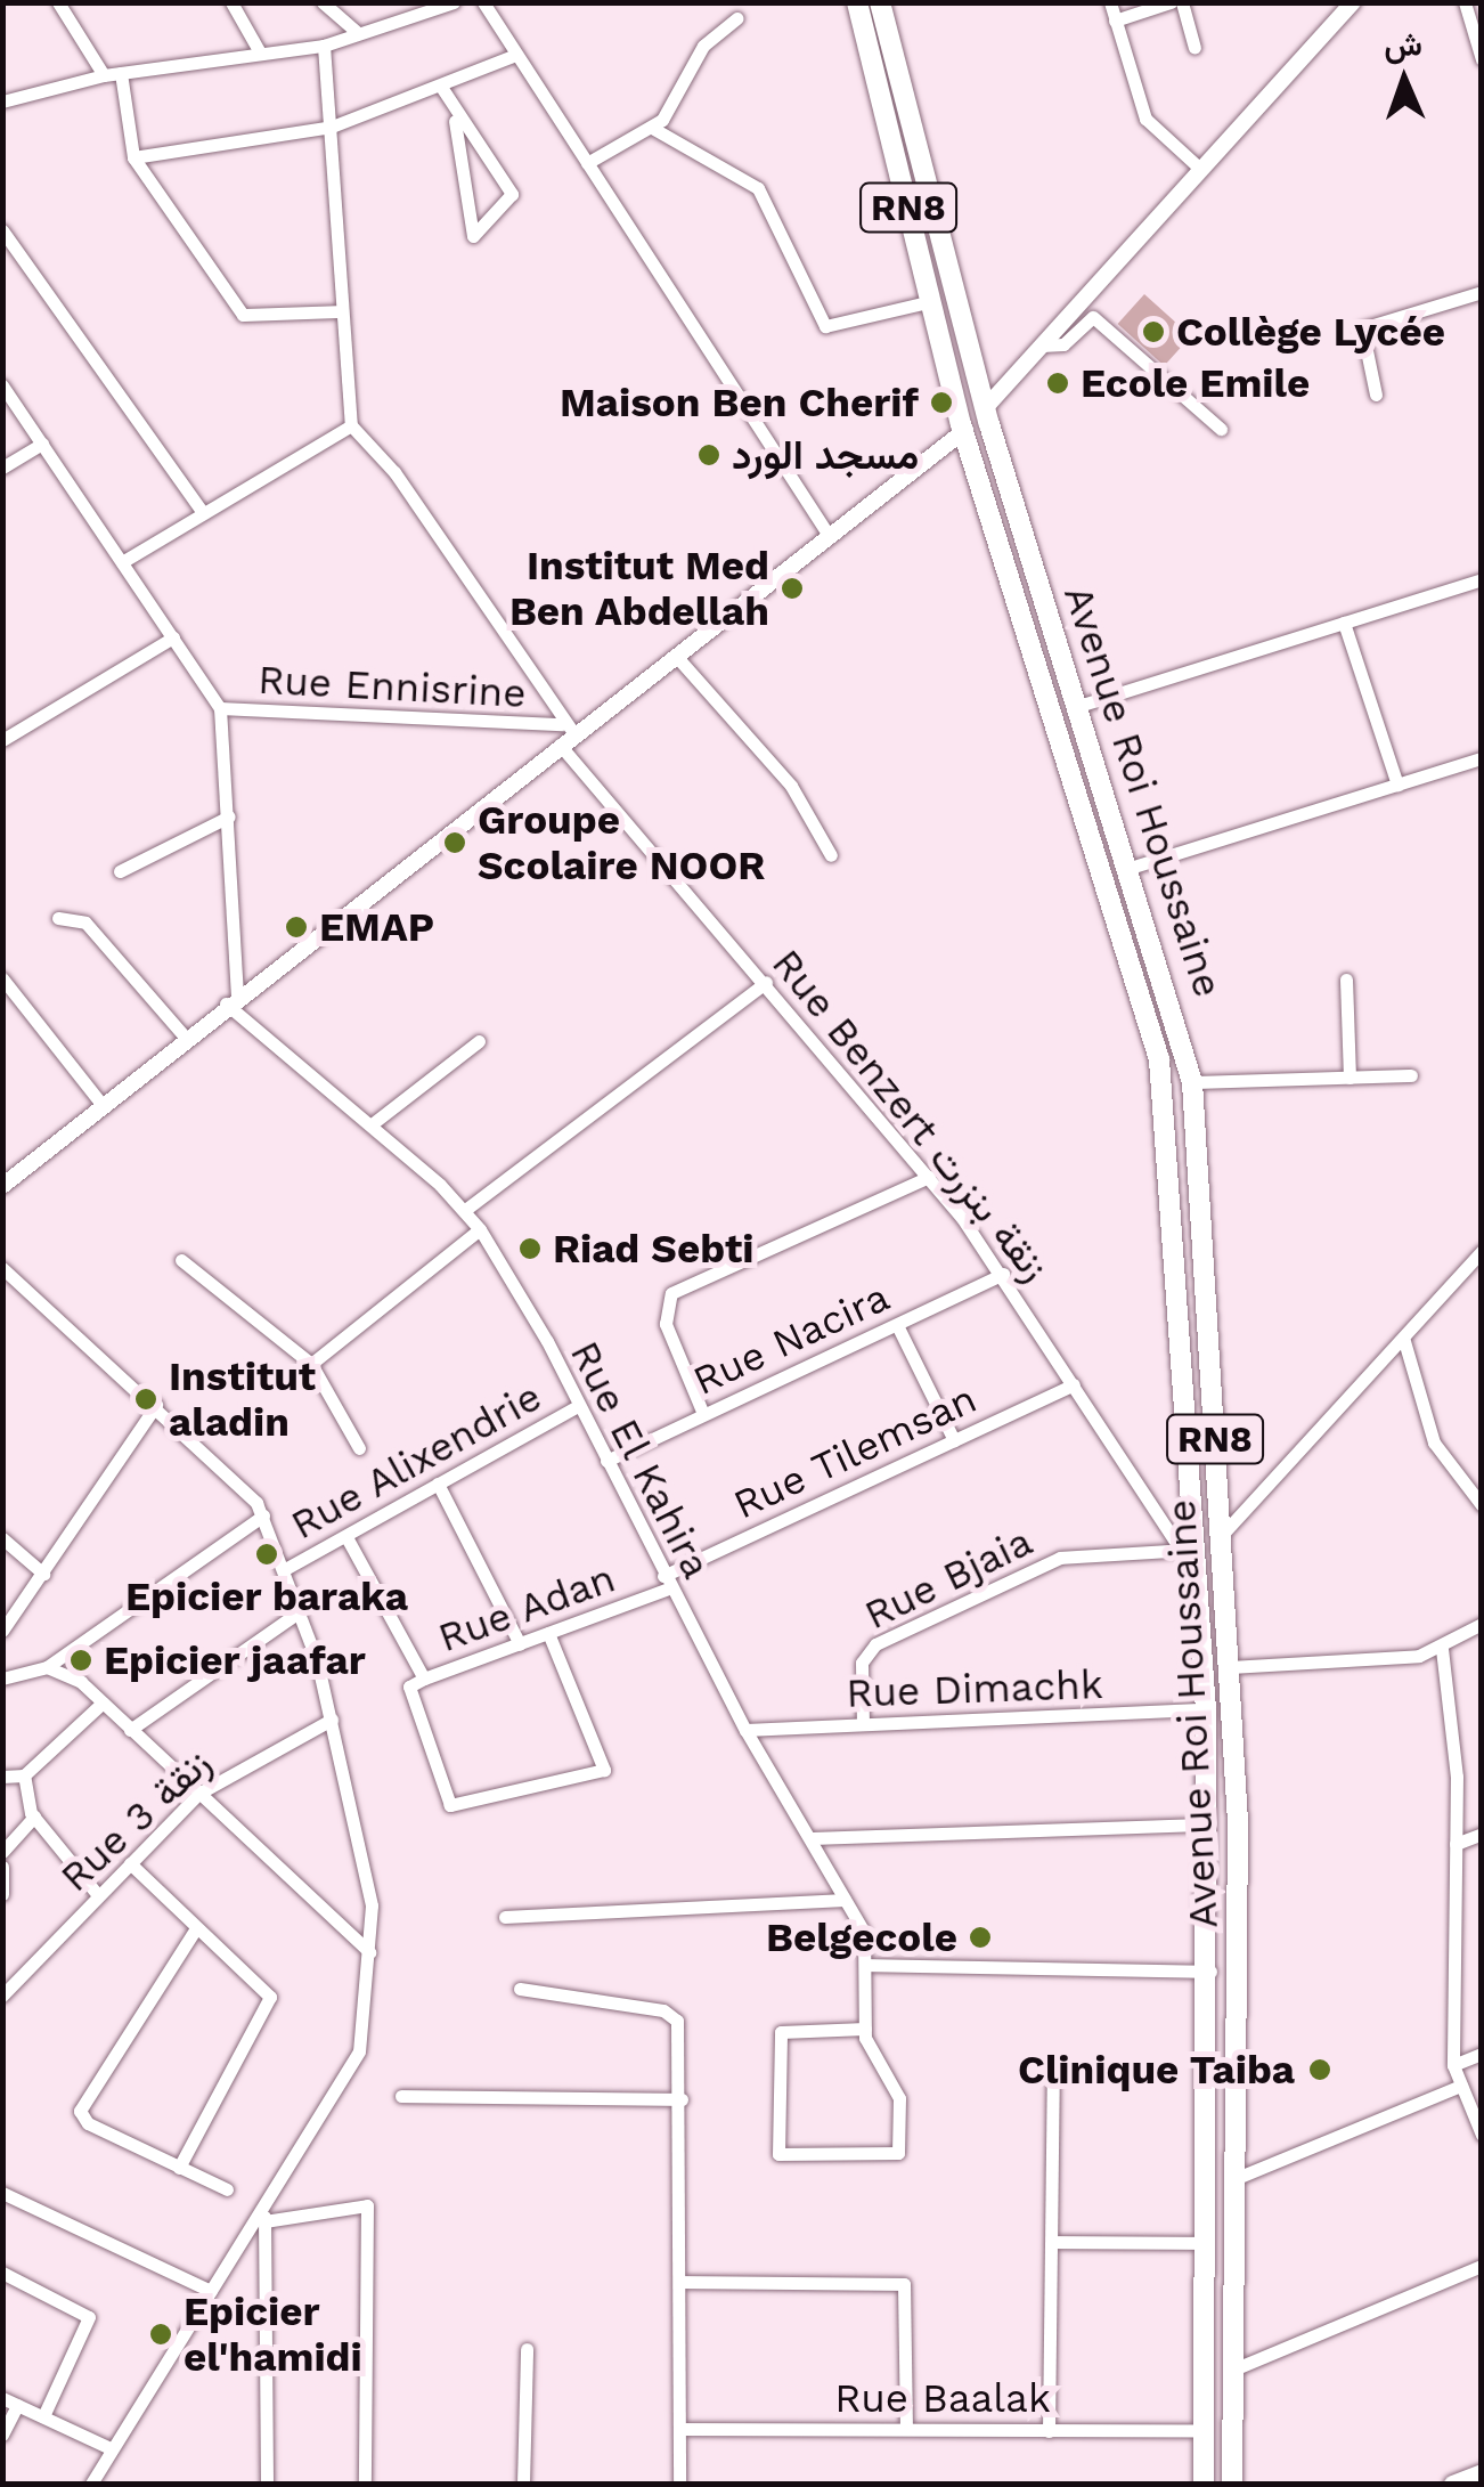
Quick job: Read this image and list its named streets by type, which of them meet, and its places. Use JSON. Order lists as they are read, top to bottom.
{
  "streets": {
    "main road": ["RN8", "Avenue Roi Houssaine"],
    "street": [
      "Rue Ennisrine",
      "Rue Benzert زنقة بنزرت",
      "Rue Nacira",
      "Rue Tilemsan",
      "Rue El Kahira",
      "Rue Alixendrie",
      "Rue Bjaia",
      "Rue Adan",
      "Rue Dimachk",
      "Rue 3 زنقة",
      "Rue Baalak"
    ]
  },
  "crossings": [
    ["Rue Ennisrine", "Rue Benzert زنقة بنزرت"],
    ["Avenue Roi Houssaine", "Rue Benzert زنقة بنزرت"],
    ["Avenue Roi Houssaine", "Rue Bjaia"],
    ["Avenue Roi Houssaine", "Rue Dimachk"],
    ["Avenue Roi Houssaine", "Rue Baalak"],
    ["Rue Benzert زنقة بنزرت", "Rue Nacira"],
    ["Rue Benzert زنقة بنزرت", "Rue Tilemsan"],
    ["Rue Benzert زنقة بنزرت", "Rue Bjaia"],
    ["Rue Nacira", "Rue El Kahira"],
    ["Rue Tilemsan", "Rue El Kahira"],
    ["Rue Tilemsan", "Rue Adan"],
    ["Rue El Kahira", "Rue Alixendrie"],
    ["Rue El Kahira", "Rue Adan"],
    ["Rue El Kahira", "Rue Dimachk"],
    ["Rue Bjaia", "Rue Dimachk"]
  ],
  "places": [
    "Collège Lycée",
    "Ecole Emile",
    "Maison Ben Cherif",
    "مسجد الورد",
    "Institut Med Ben Abdellah",
    "Groupe Scolaire NOOR",
    "EMAP",
    "Riad Sebti",
    "Institut aladin",
    "Epicier baraka",
    "Epicier jaafar",
    "Belgecole",
    "Clinique Taiba",
    "Epicier el'hamidi"
  ],
  "north": "top"
}
